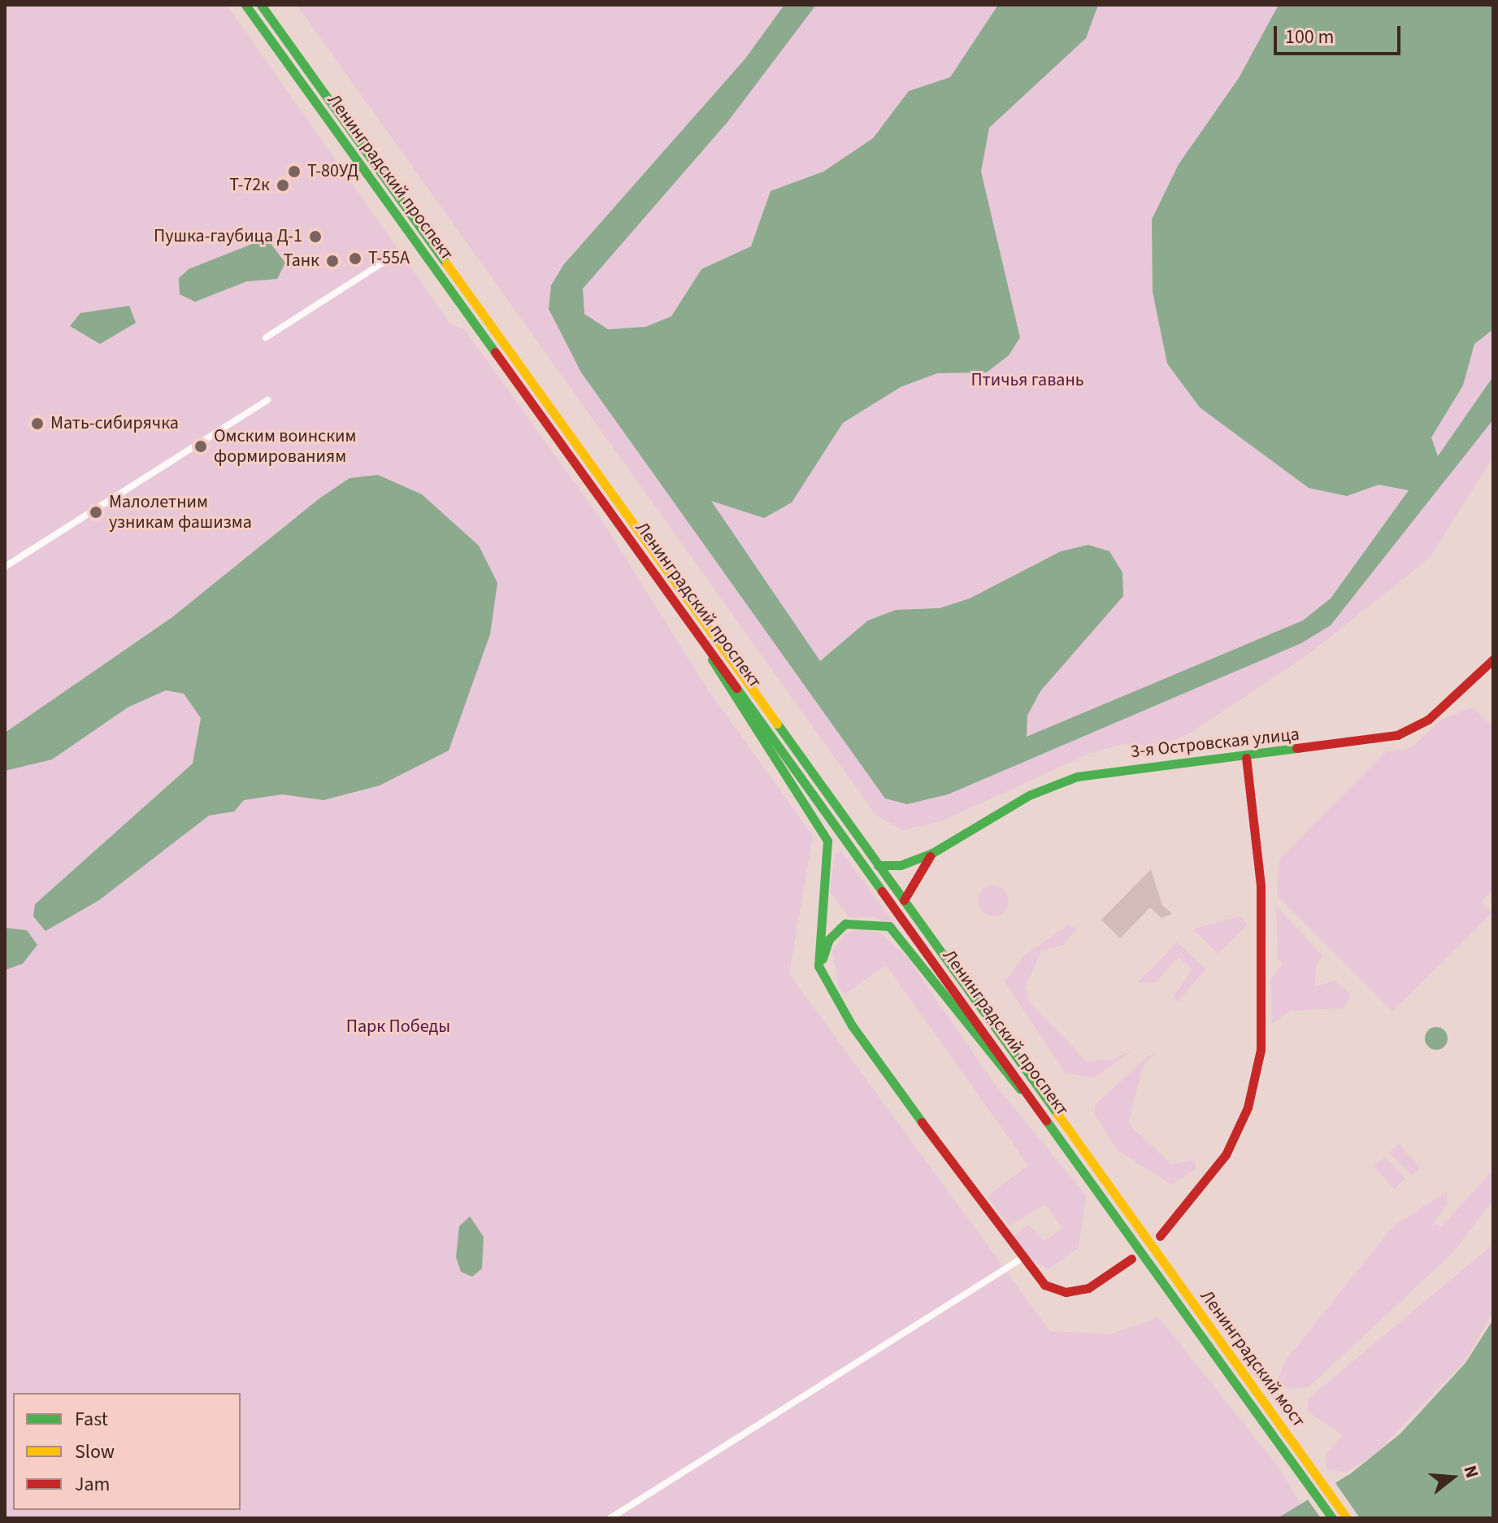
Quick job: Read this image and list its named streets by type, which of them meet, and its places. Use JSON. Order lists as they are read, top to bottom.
{
  "streets": {
    "main road": ["Ленинградский проспект", "3-я Островская улица", "Ленинградский мост"]
  },
  "crossings": [
    ["Ленинградский проспект", "3-я Островская улица"],
    ["Ленинградский проспект", "Ленинградский мост"]
  ],
  "parks": ["Птичья гавань", "Парк Победы"],
  "places": [
    "Т-80УД",
    "Т-72к",
    "Пушка-гаубица Д-1",
    "Т-55А",
    "Танк",
    "Мать-сибирячка",
    "Омским воинским формированиям",
    "Малолетним узникам фашизма"
  ],
  "legend": ["Fast", "Slow", "Jam"],
  "scale_bar": "100 m",
  "north": "right"
}
